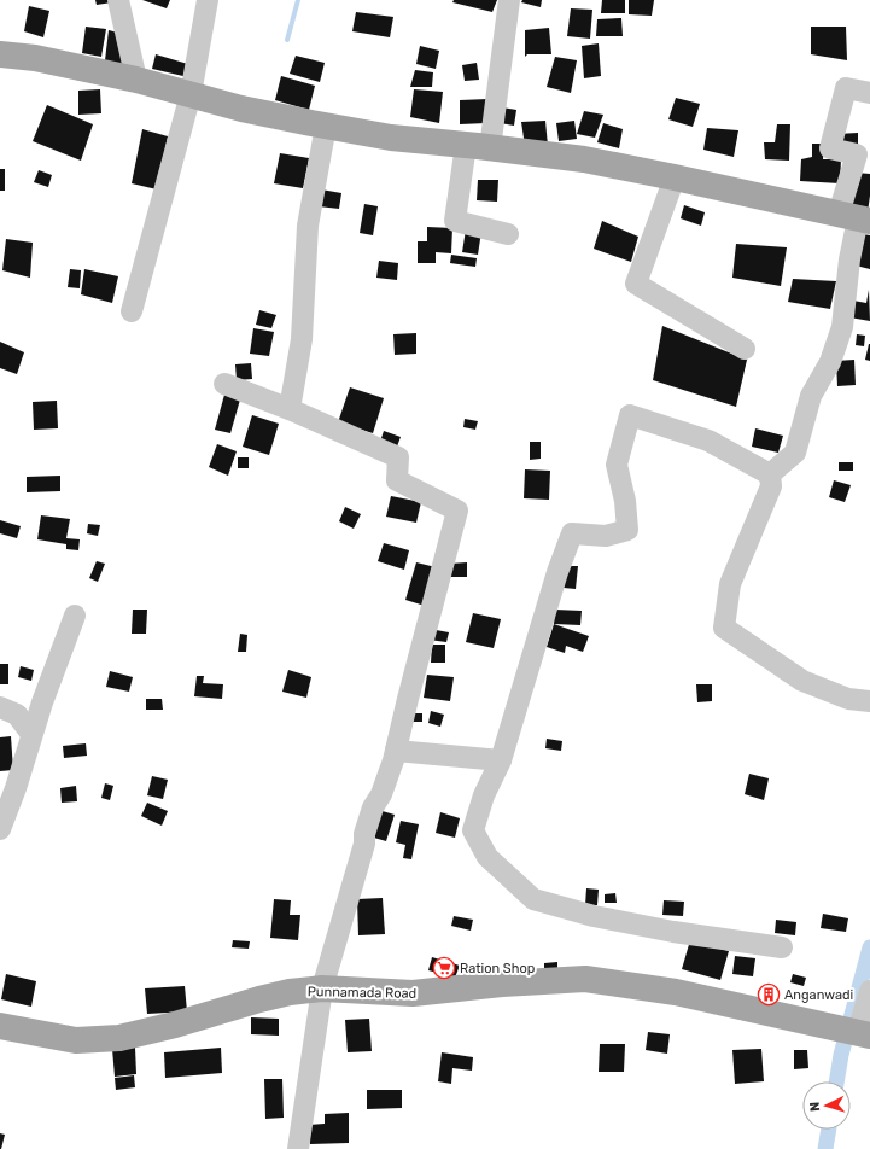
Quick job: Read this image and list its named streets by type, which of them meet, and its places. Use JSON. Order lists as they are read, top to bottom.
{
  "streets": {
    "main road": ["Punnamada Road"]
  },
  "places": {
    "supermarket": ["Ration Shop"],
    "building": ["Anganwadi"]
  },
  "north": "left"
}
